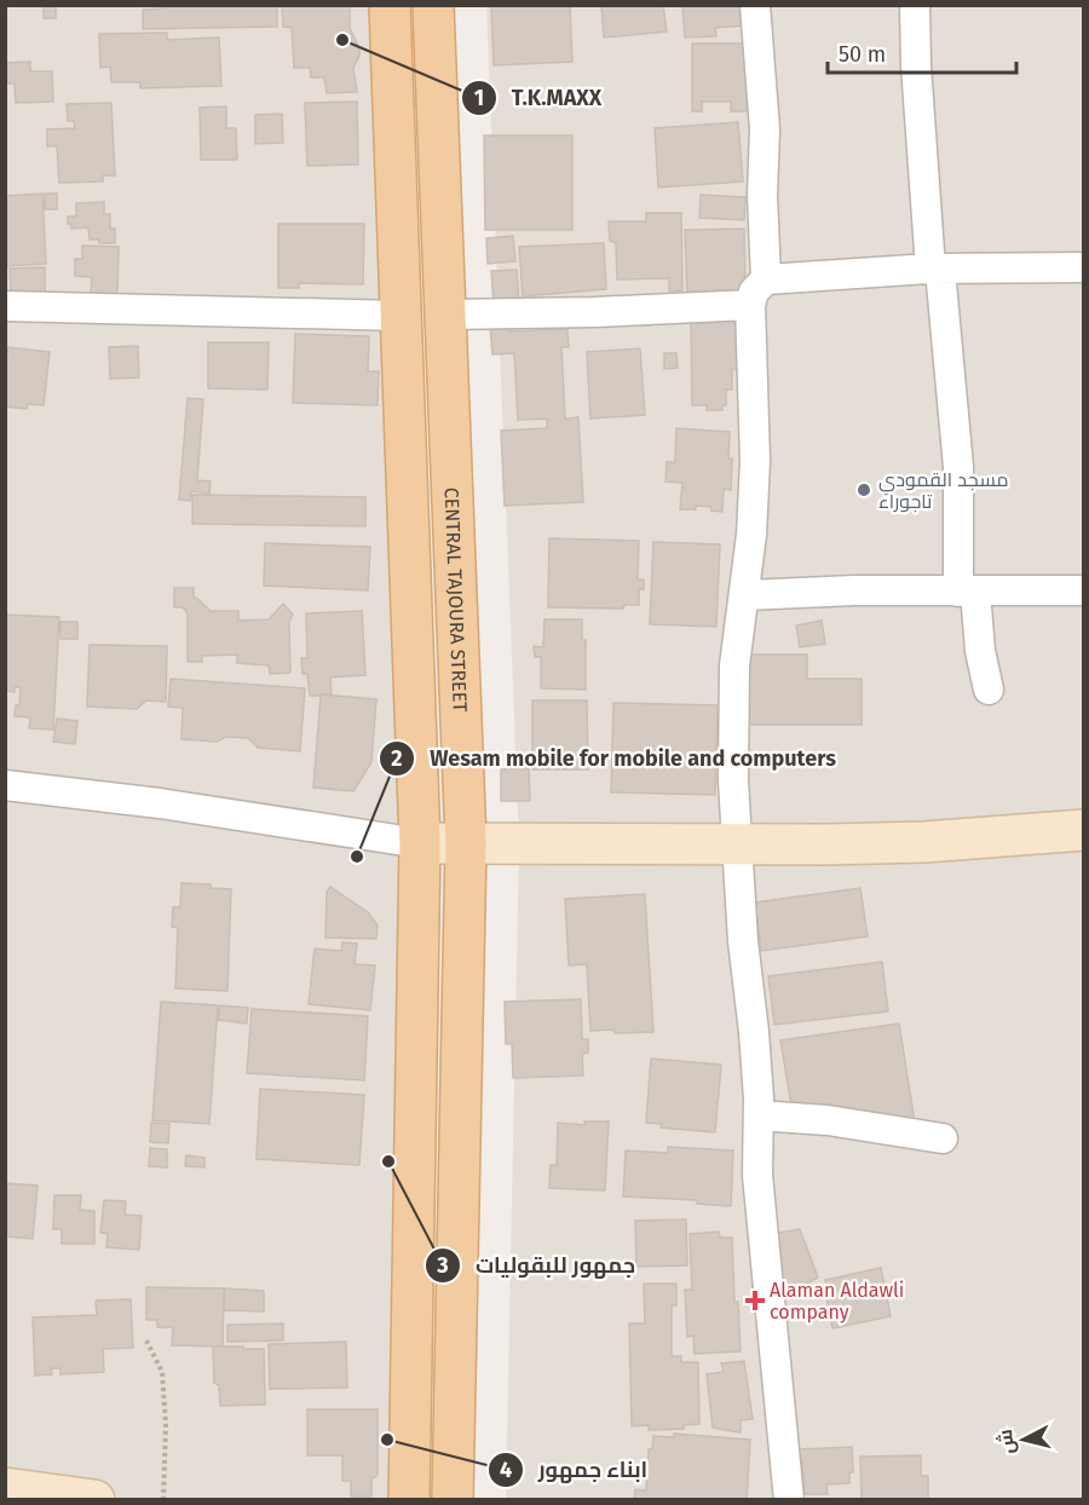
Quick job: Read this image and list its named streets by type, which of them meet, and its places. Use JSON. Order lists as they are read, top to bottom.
{
  "streets": {
    "main road": ["CENTRAL TAJOURA STREET"]
  },
  "places": {
    "other": [
      "T.K.MAXX",
      "مسجد القمودي تاجوراء",
      "Wesam mobile for mobile and computers",
      "جمهور للبقوليات",
      "ابناء جمهور"
    ],
    "health": ["Alaman Aldawli company"]
  },
  "scale_bar": "50 m",
  "north": "left"
}
